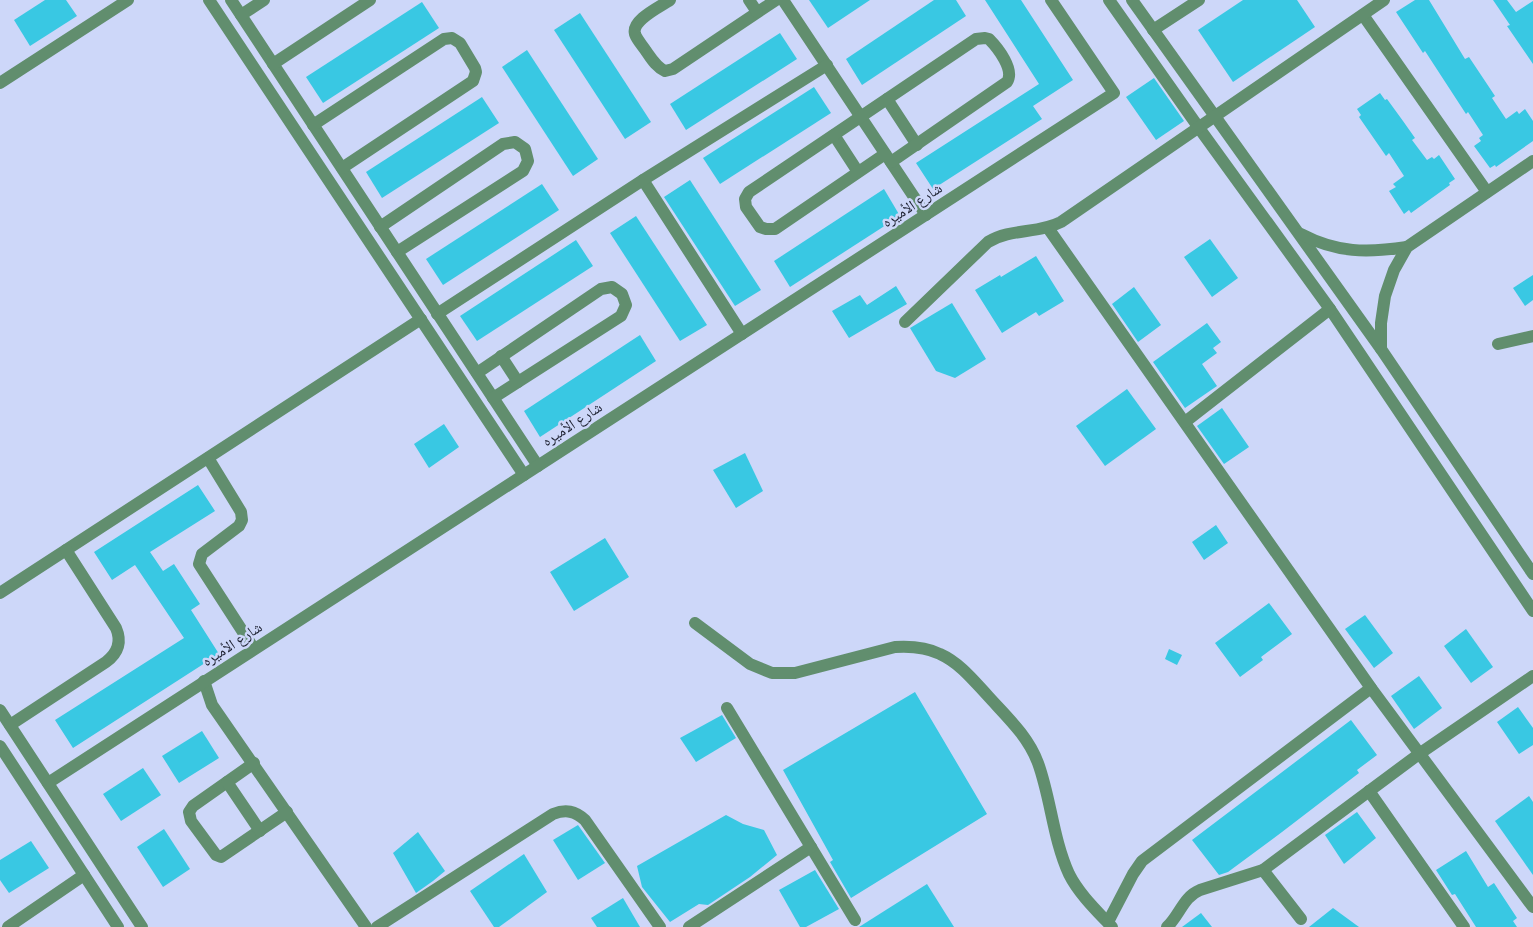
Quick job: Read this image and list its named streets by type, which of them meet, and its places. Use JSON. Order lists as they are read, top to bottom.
{
  "streets": {
    "street": ["شارع الأميره"]
  }
}
